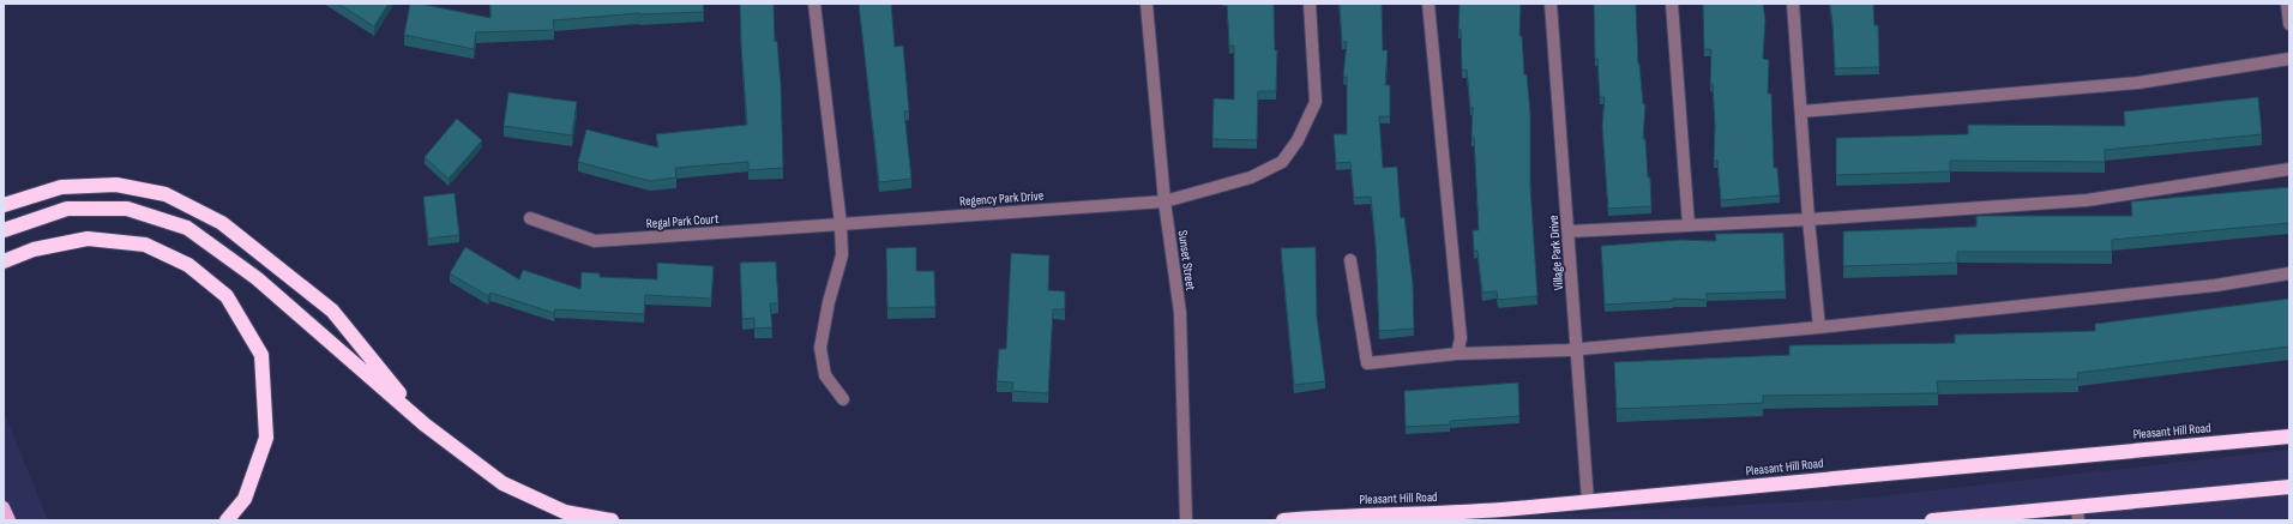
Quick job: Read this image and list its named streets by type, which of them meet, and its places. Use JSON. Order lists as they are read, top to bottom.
{
  "streets": {
    "highway": ["Pleasant Hill Road"],
    "street": [
      "Regency Park Drive",
      "Regal Park Court",
      "Village Park Drive",
      "Sunset Street"
    ]
  },
  "crossings": [
    ["Regency Park Drive", "Regal Park Court"],
    ["Regency Park Drive", "Sunset Street"],
    ["Village Park Drive", "Pleasant Hill Road"]
  ]
}
